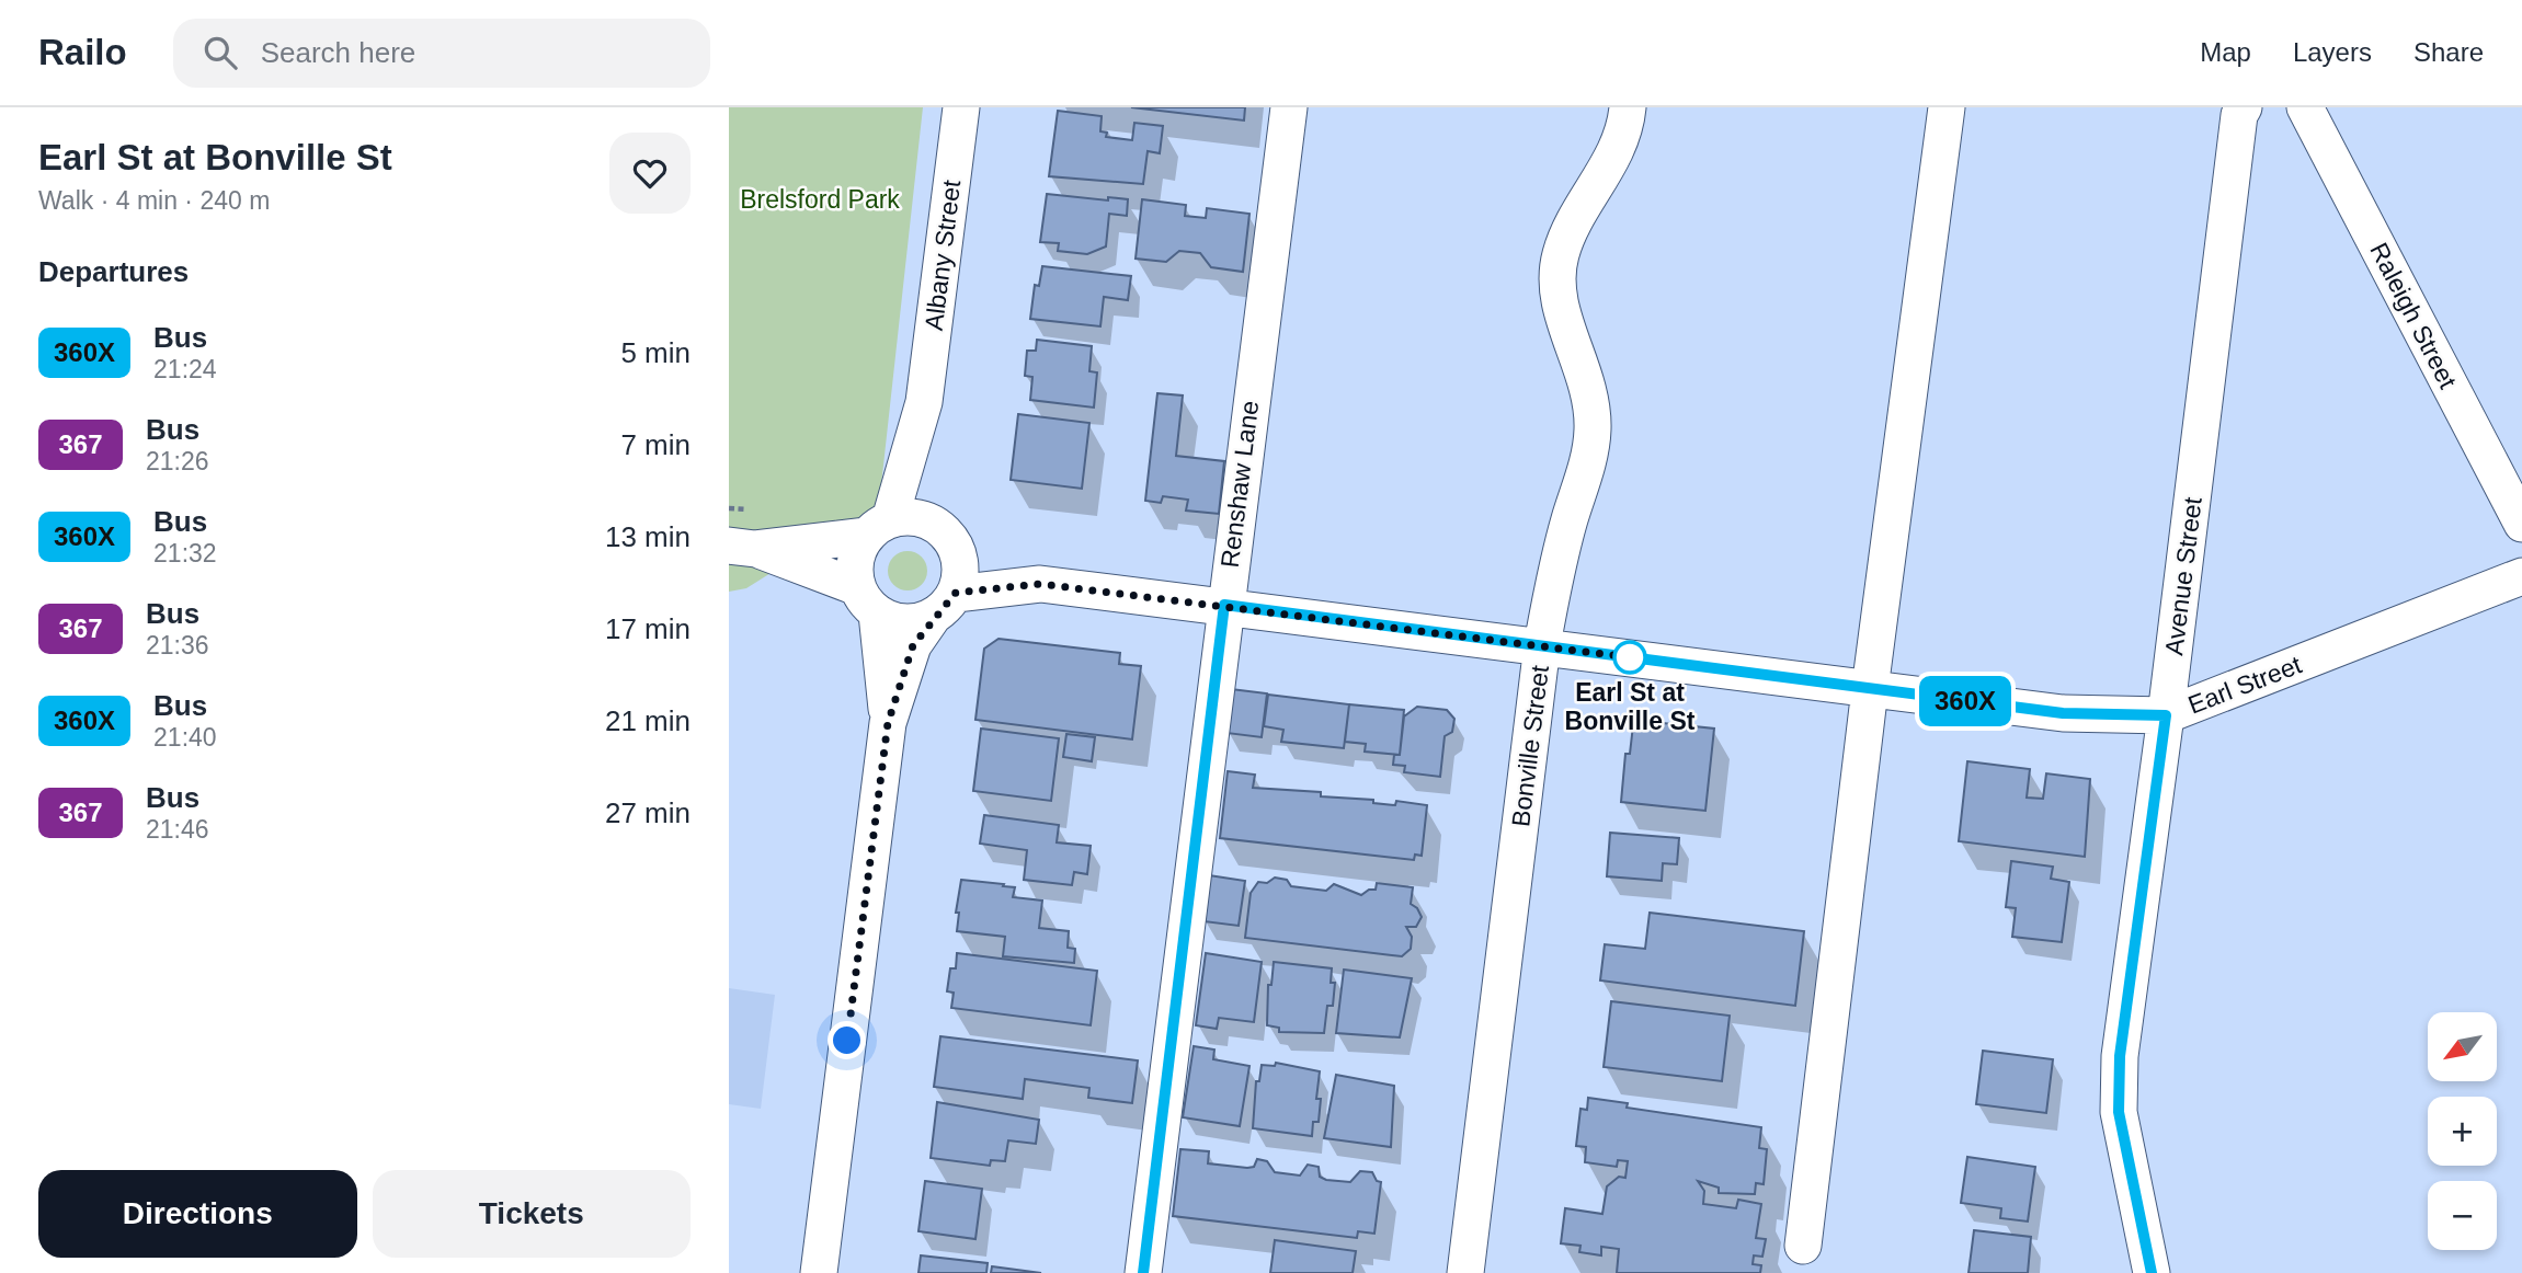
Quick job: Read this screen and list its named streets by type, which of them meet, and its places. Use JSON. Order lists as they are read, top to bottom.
{
  "streets": {
    "street": [
      "Albany Street",
      "Raleigh Street",
      "Renshaw Lane",
      "Avenue Street",
      "Earl Street",
      "Bonville Street"
    ]
  },
  "crossings": [
    ["Albany Street", "Earl Street"],
    ["Renshaw Lane", "Earl Street"],
    ["Avenue Street", "Earl Street"],
    ["Earl Street", "Bonville Street"]
  ],
  "parks": ["Brelsford Park"],
  "places": ["Earl St at Bonville St"],
  "lines": ["bus line 360X"],
  "north": "bottom left",
  "page": {
    "header": "Railo",
    "search": "Search here",
    "nav": ["Map", "Layers", "Share"],
    "heading": [
      ["Earl St at Bonville St", "Walk · 4 min · 240 m"],
      "Departures"
    ],
    "on_map": "360X",
    "list": [
      {
        "mark": "360X",
        "name": "Bus",
        "note": "21:24",
        "value": "5 min"
      },
      {
        "mark": "367",
        "name": "Bus",
        "note": "21:26",
        "value": "7 min"
      },
      {
        "mark": "360X",
        "name": "Bus",
        "note": "21:32",
        "value": "13 min"
      },
      {
        "mark": "367",
        "name": "Bus",
        "note": "21:36",
        "value": "17 min"
      },
      {
        "mark": "360X",
        "name": "Bus",
        "note": "21:40",
        "value": "21 min"
      },
      {
        "mark": "367",
        "name": "Bus",
        "note": "21:46",
        "value": "27 min"
      }
    ],
    "map_buttons": ["+", "−"],
    "buttons": ["Directions", "Tickets"]
  }
}
